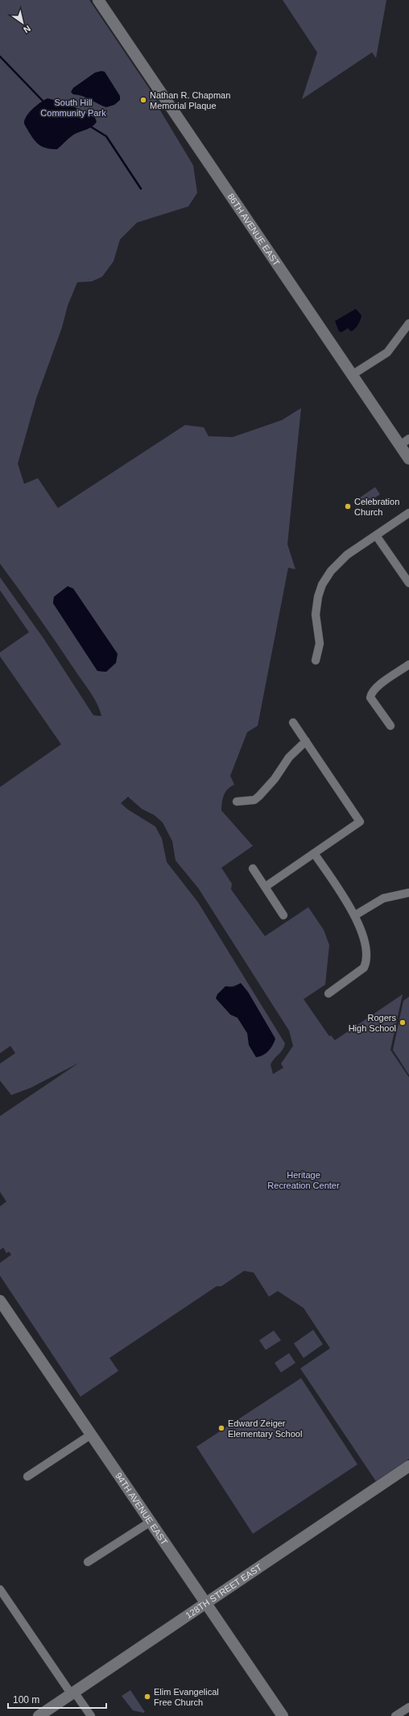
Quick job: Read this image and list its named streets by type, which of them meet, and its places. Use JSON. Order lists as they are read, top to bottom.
{
  "streets": {
    "street": ["86TH AVENUE EAST", "94TH AVENUE EAST", "128TH STREET EAST"]
  },
  "crossings": [
    ["94TH AVENUE EAST", "128TH STREET EAST"]
  ],
  "parks": ["South Hill Community Park", "Heritage Recreation Center"],
  "places": [
    "Nathan R. Chapman Memorial Plaque",
    "Celebration Church",
    "Rogers High School",
    "Edward Zeiger Elementary School",
    "Elim Evangelical Free Church"
  ],
  "scale_bar": "100 m",
  "north": "bottom right"
}
